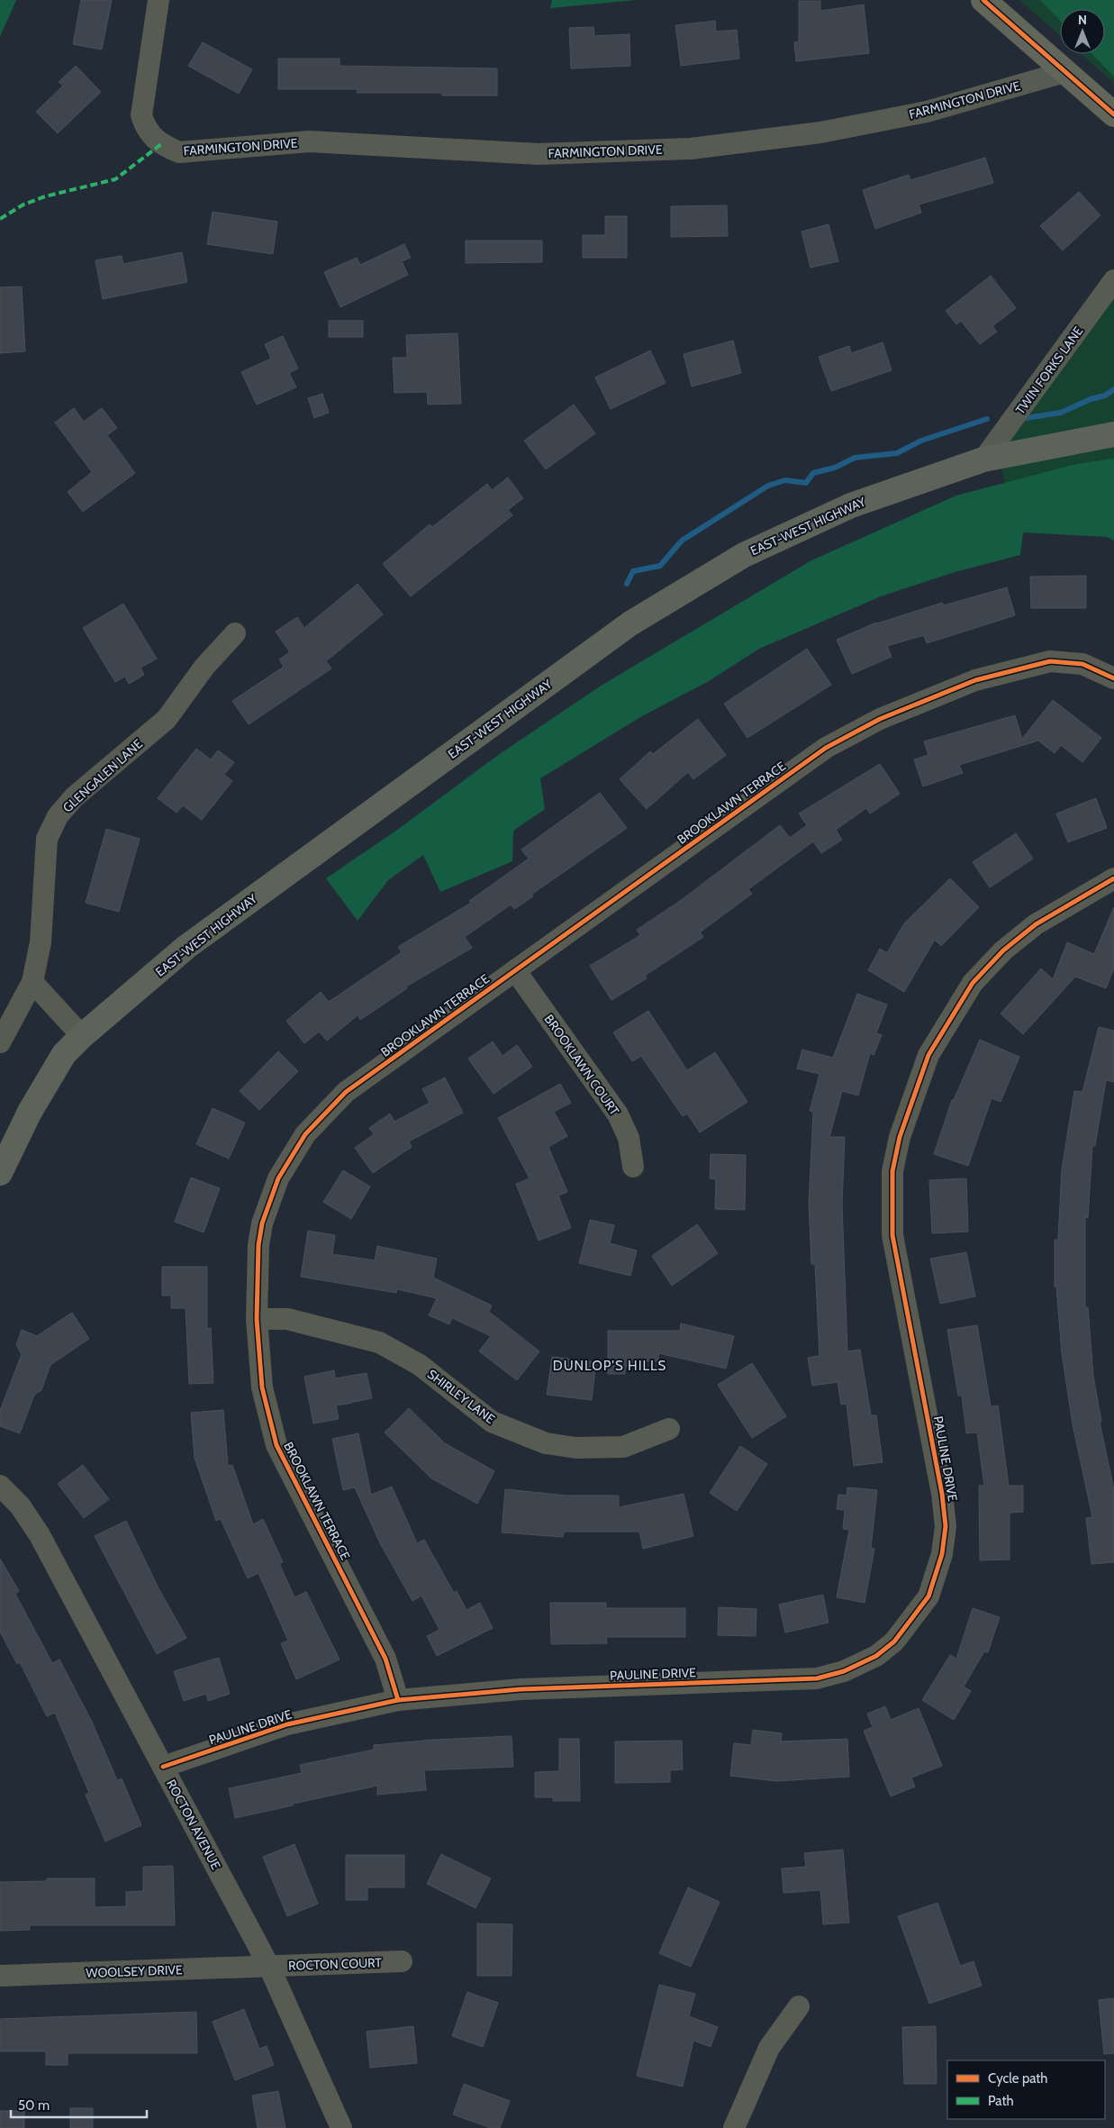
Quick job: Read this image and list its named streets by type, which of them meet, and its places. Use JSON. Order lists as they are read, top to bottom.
{
  "streets": {
    "main road": ["EAST-WEST HIGHWAY"],
    "street": [
      "FARMINGTON DRIVE",
      "TWIN FORKS LANE",
      "GLENGALEN LANE",
      "BROOKLAWN TERRACE",
      "BROOKLAWN COURT",
      "SHIRLEY LANE",
      "PAULINE DRIVE",
      "ROCTON AVENUE",
      "ROCTON COURT",
      "WOOLSEY DRIVE"
    ]
  },
  "crossings": [
    ["TWIN FORKS LANE", "EAST-WEST HIGHWAY"],
    ["BROOKLAWN TERRACE", "BROOKLAWN COURT"],
    ["BROOKLAWN TERRACE", "SHIRLEY LANE"],
    ["BROOKLAWN TERRACE", "PAULINE DRIVE"],
    ["PAULINE DRIVE", "ROCTON AVENUE"],
    ["ROCTON AVENUE", "ROCTON COURT"],
    ["ROCTON AVENUE", "WOOLSEY DRIVE"],
    ["ROCTON COURT", "WOOLSEY DRIVE"]
  ],
  "districts": ["DUNLOP'S HILLS"],
  "legend": ["Cycle path", "Path"],
  "scale_bar": "50 m",
  "north": "top"
}
